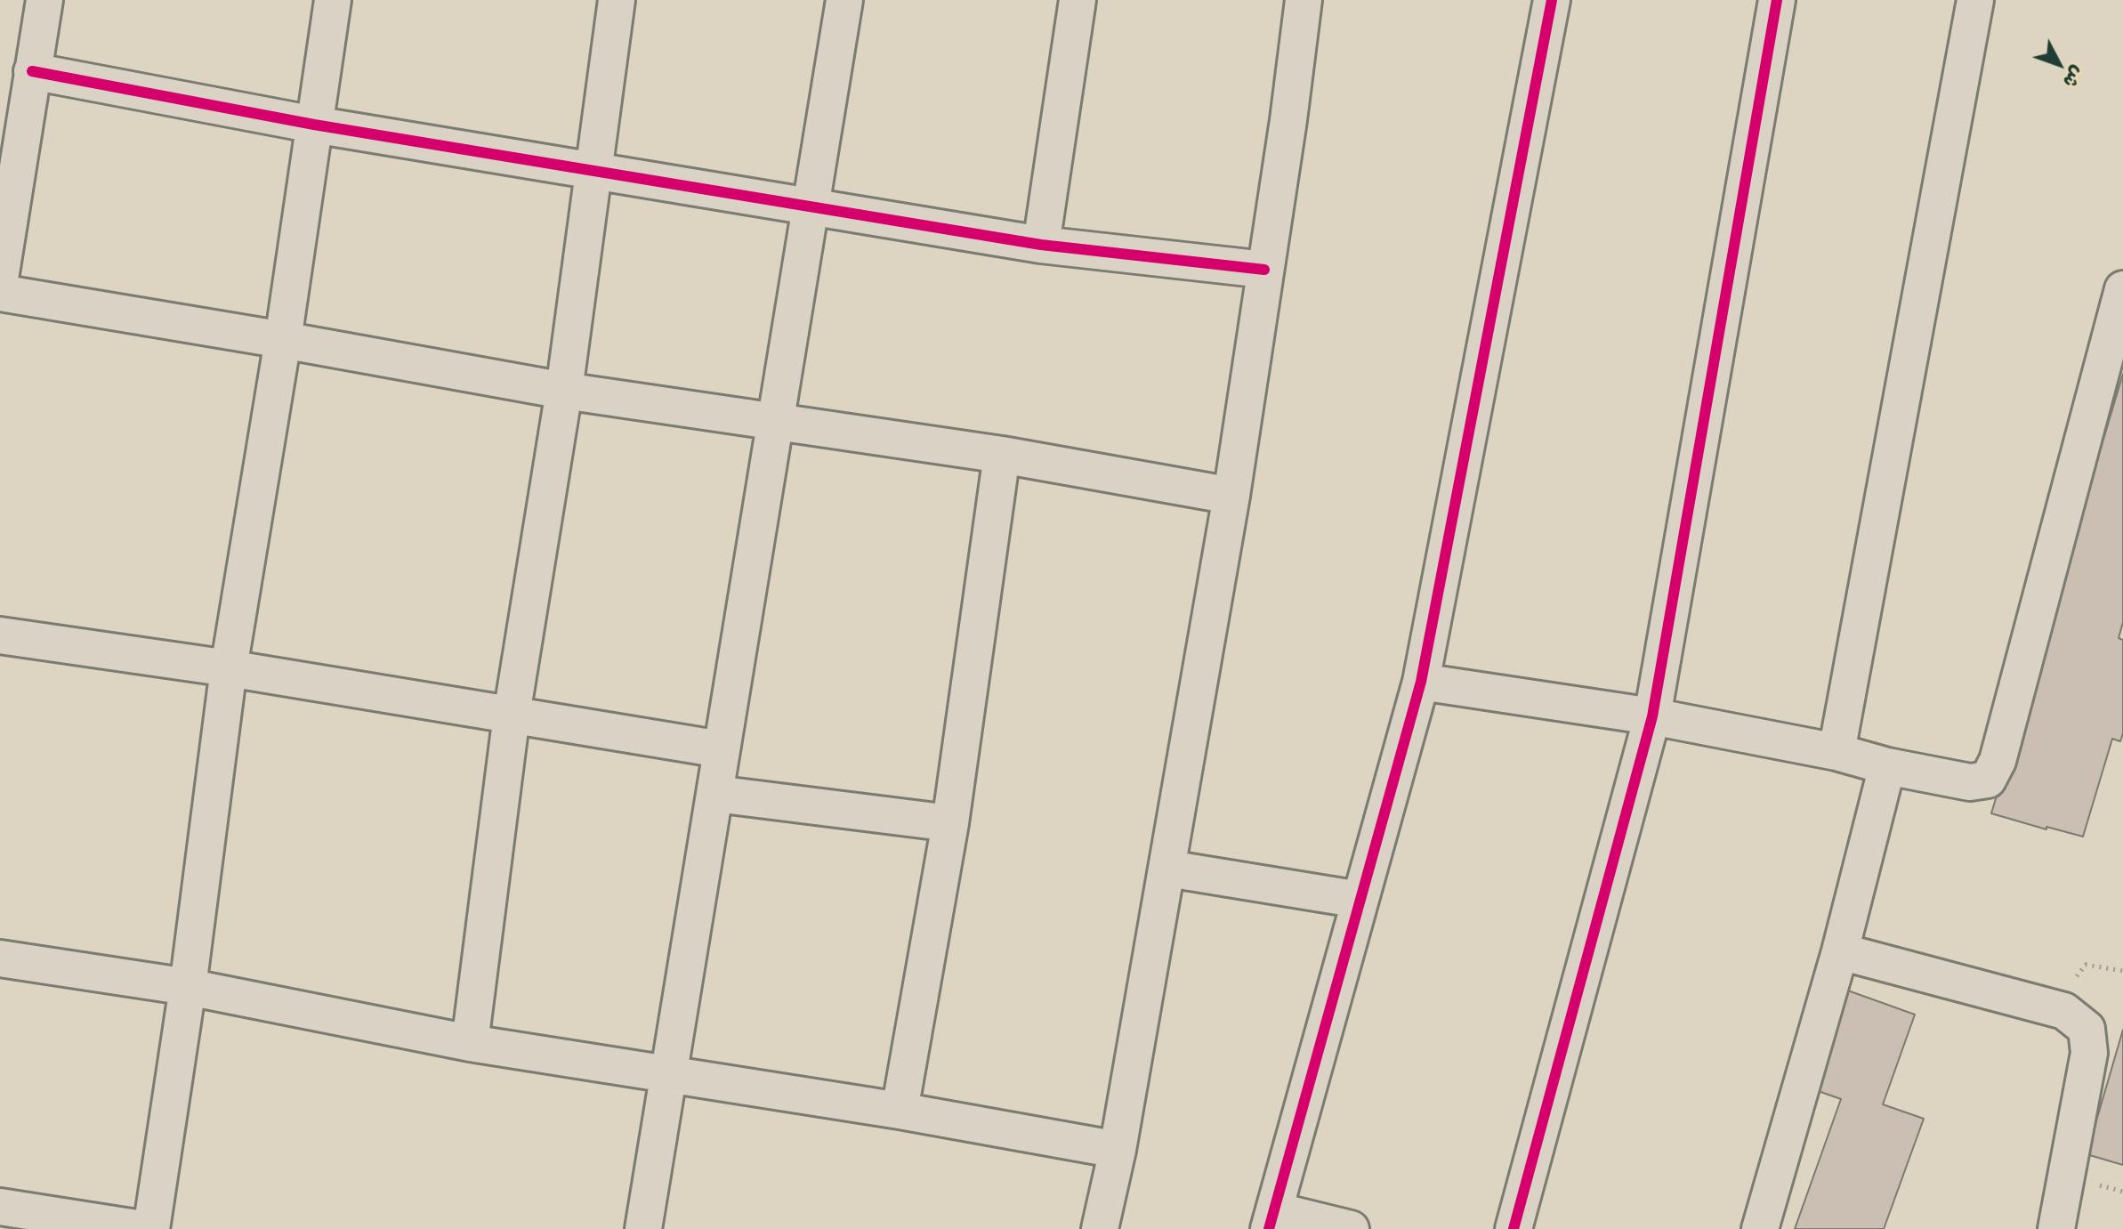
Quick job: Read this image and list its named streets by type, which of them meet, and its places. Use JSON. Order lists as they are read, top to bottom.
{
  "north": "bottom right"
}
